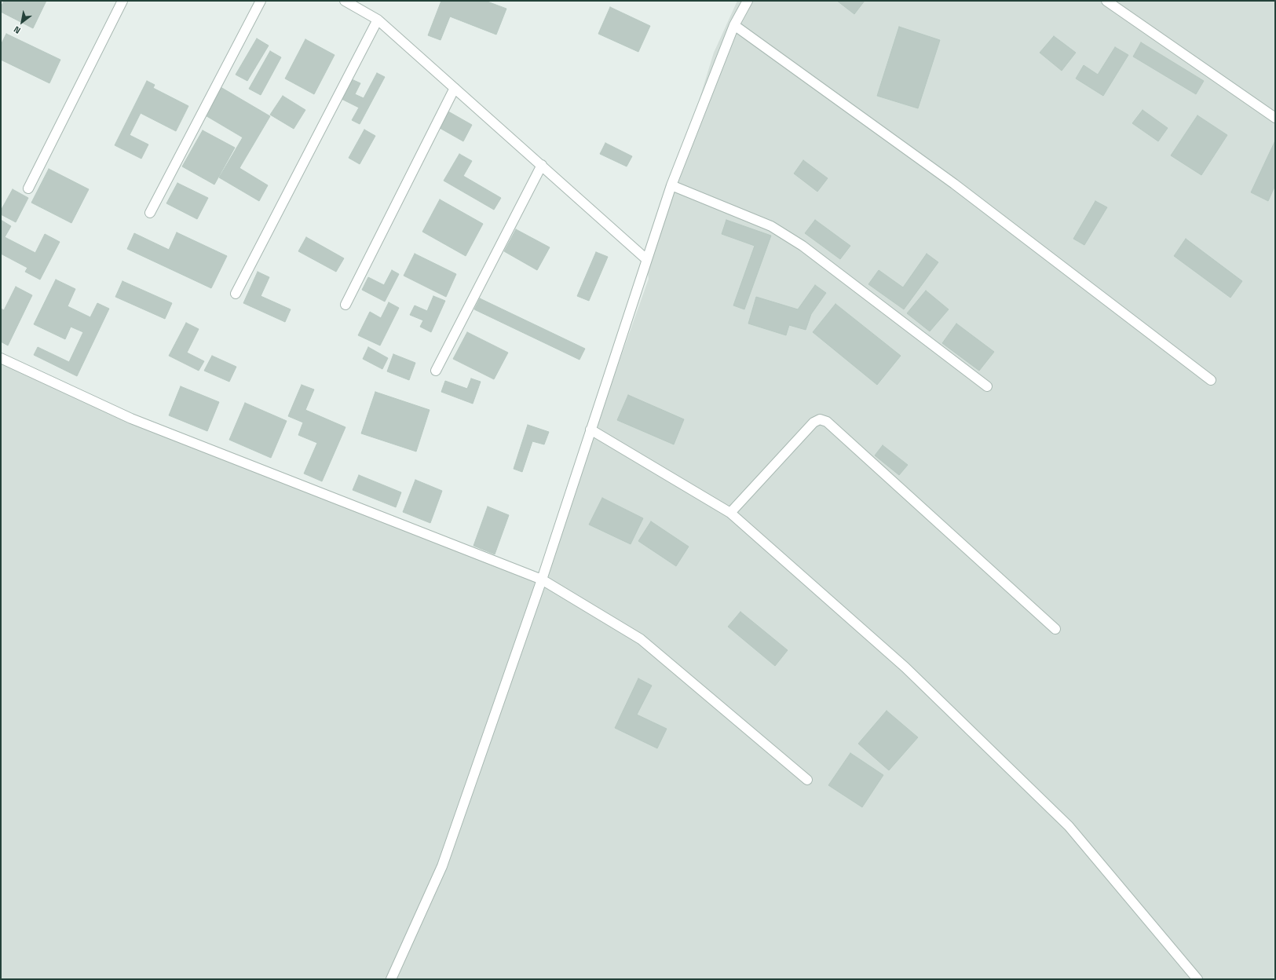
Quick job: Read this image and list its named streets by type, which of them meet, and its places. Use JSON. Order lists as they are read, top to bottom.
{
  "north": "bottom left"
}
